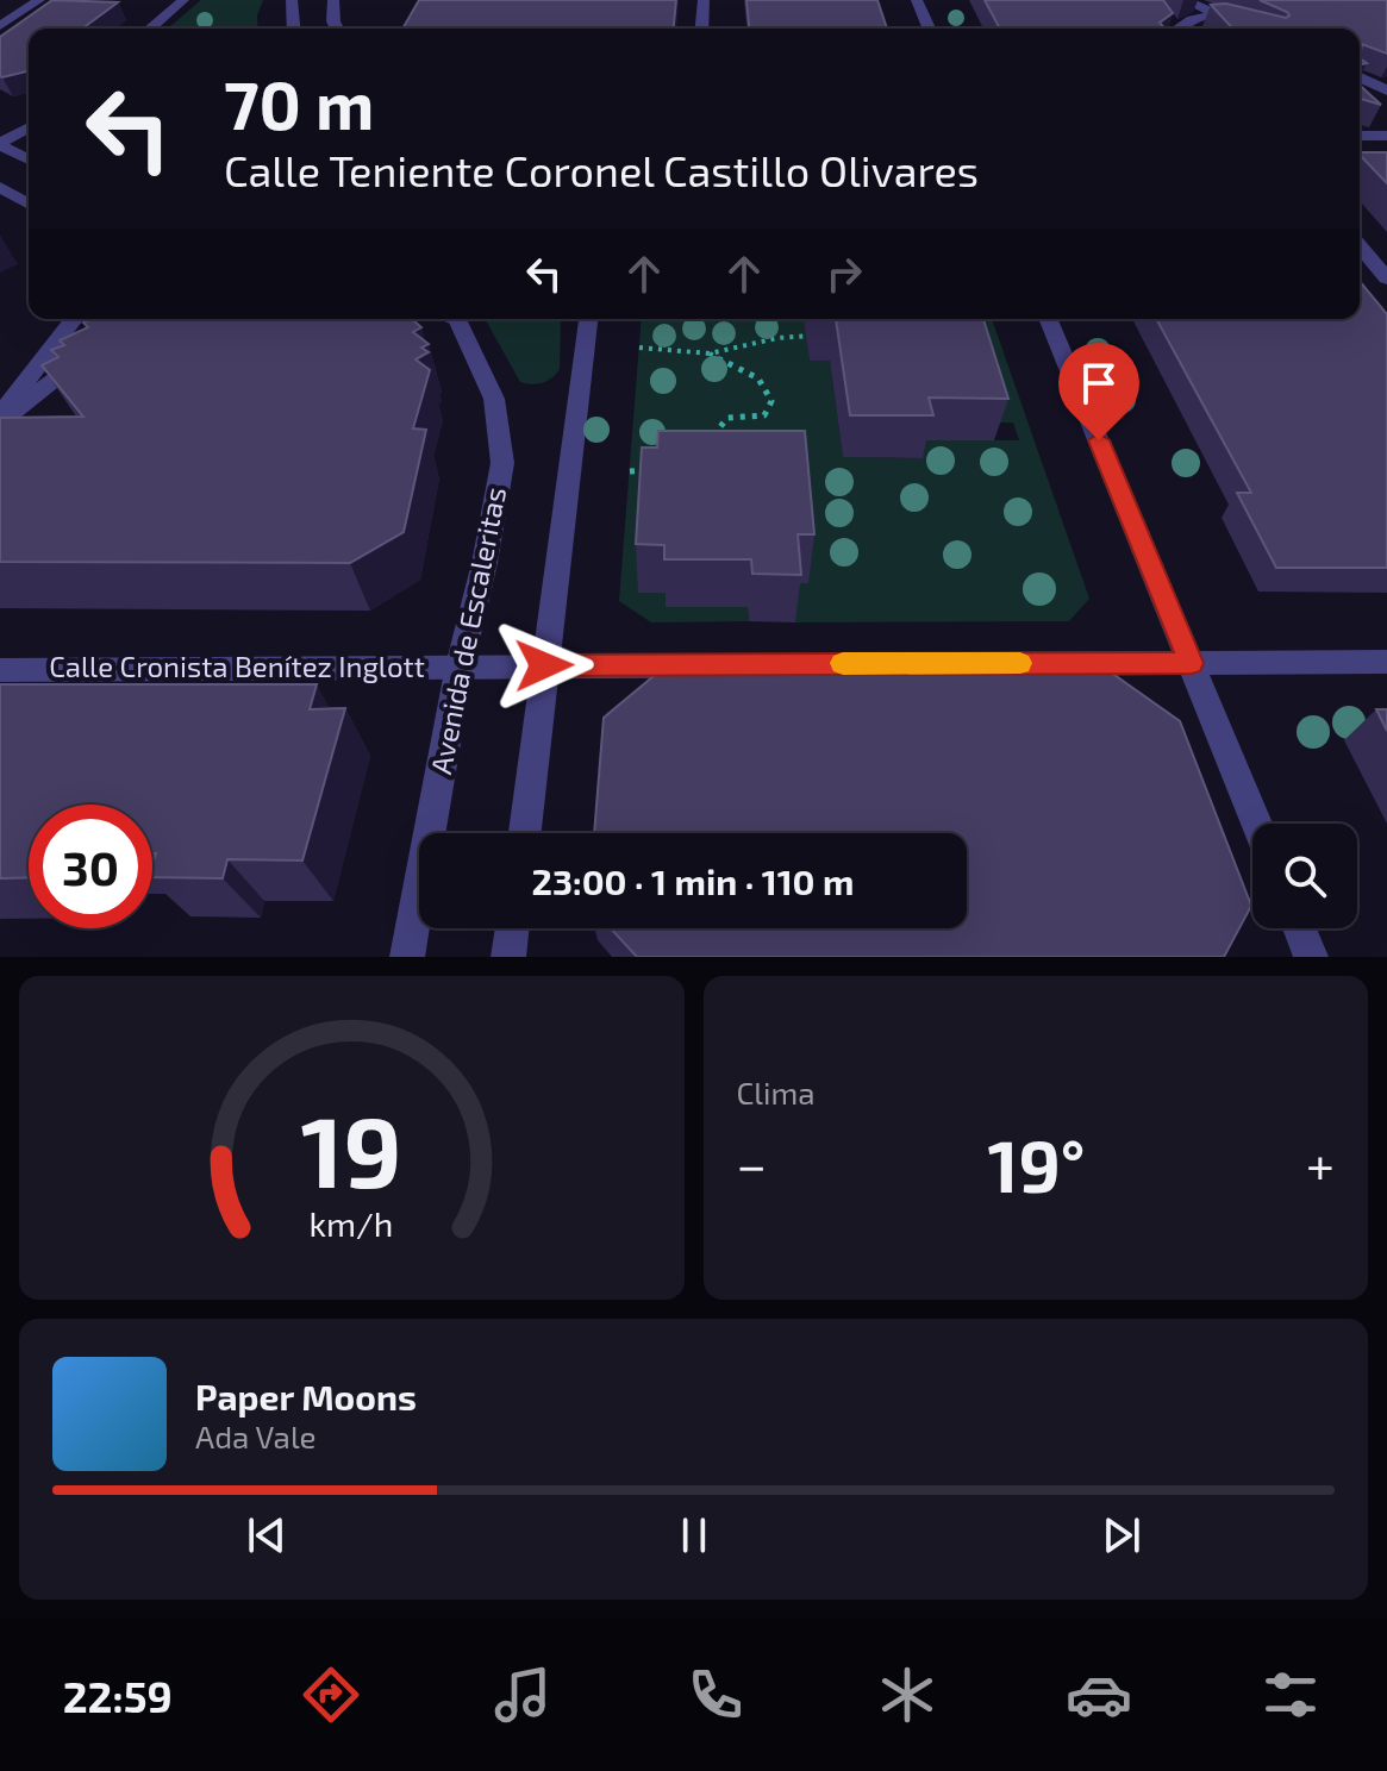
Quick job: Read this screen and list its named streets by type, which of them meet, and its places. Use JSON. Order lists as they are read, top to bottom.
{
  "streets": {
    "street": ["Avenida de Escaleritas", "Calle Cronista Benítez Inglott"]
  },
  "crossings": [
    ["Avenida de Escaleritas", "Calle Cronista Benítez Inglott"]
  ],
  "page": {
    "turn": ["70 m", "Calle Teniente Coronel Castillo Olivares"],
    "limit": "30",
    "trip": "23:00 · 1 min · 110 m",
    "tile": "Clima",
    "heat": ["−", "19°", "+"],
    "song": ["Paper Moons", "Ada Vale"],
    "tabs": "22:59",
    "gauge": ["19", "km/h"]
  }
}
